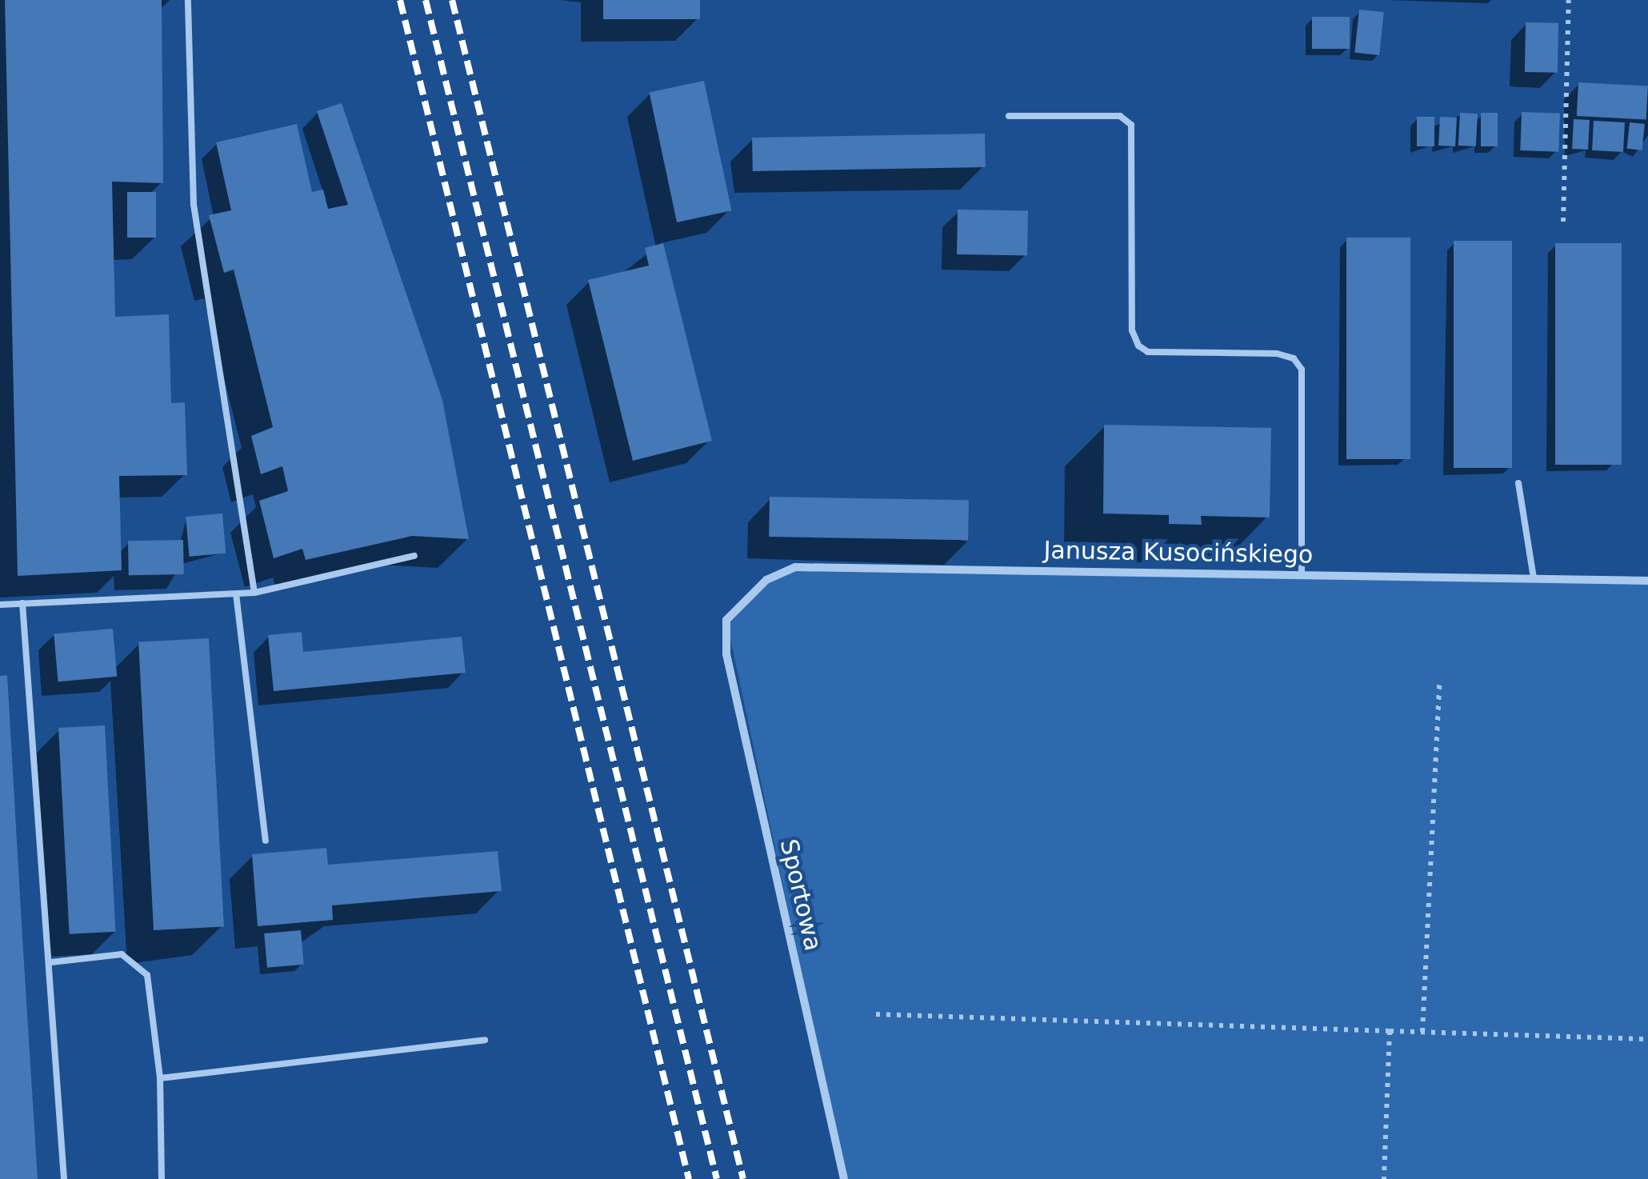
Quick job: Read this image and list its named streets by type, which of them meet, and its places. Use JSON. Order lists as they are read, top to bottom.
{
  "streets": {
    "street": ["Janusza Kusocińskiego", "Sportowa"]
  },
  "crossings": [
    ["Janusza Kusocińskiego", "Sportowa"]
  ]
}
